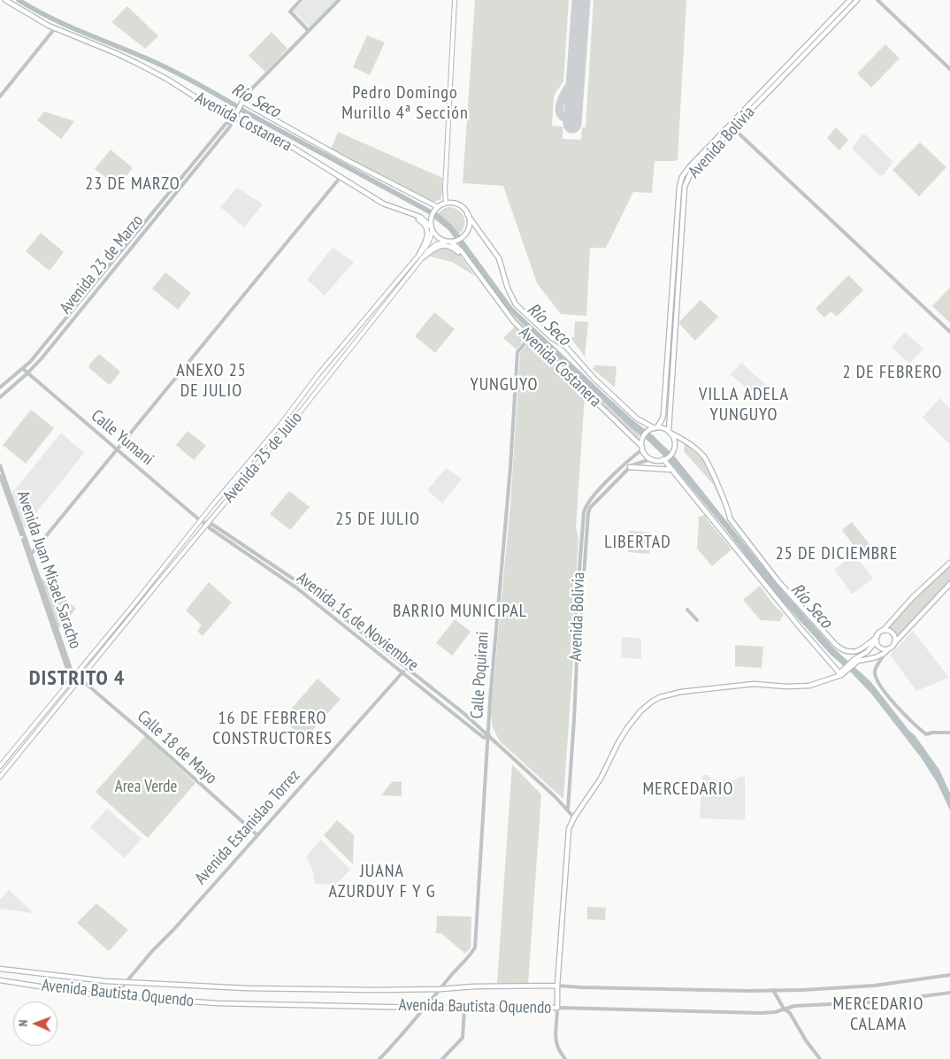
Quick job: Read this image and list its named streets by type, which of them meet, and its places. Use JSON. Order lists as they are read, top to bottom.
{
  "streets": {
    "main road": [
      "Avenida Costanera",
      "Avenida Bolivia",
      "Avenida 25 de Julio",
      "Avenida Bautista Oquendo"
    ],
    "street": [
      "Avenida 23 de Marzo",
      "Calle Yumani",
      "Avenida Juan Misael Saracho",
      "Avenida 16 de Noviembre",
      "Calle Poquirani",
      "Calle 18 de Mayo",
      "Avenida Estanislao Torrez"
    ]
  },
  "crossings": [
    ["Avenida Costanera", "Avenida Bolivia"],
    ["Avenida Costanera", "Avenida 23 de Marzo"],
    ["Avenida Costanera", "Avenida 25 de Julio"],
    ["Avenida Costanera", "Calle Poquirani"],
    ["Avenida Bolivia", "Avenida 16 de Noviembre"],
    ["Avenida 23 de Marzo", "Calle Yumani"],
    ["Calle Yumani", "Avenida 25 de Julio"],
    ["Calle Yumani", "Avenida 16 de Noviembre"],
    ["Avenida 25 de Julio", "Avenida Juan Misael Saracho"],
    ["Avenida 25 de Julio", "Avenida 16 de Noviembre"],
    ["Avenida 25 de Julio", "Calle 18 de Mayo"],
    ["Avenida Juan Misael Saracho", "Calle 18 de Mayo"],
    ["Avenida 16 de Noviembre", "Calle Poquirani"],
    ["Avenida 16 de Noviembre", "Avenida Estanislao Torrez"],
    ["Calle Poquirani", "Avenida Bautista Oquendo"],
    ["Calle 18 de Mayo", "Avenida Estanislao Torrez"],
    ["Avenida Estanislao Torrez", "Avenida Bautista Oquendo"]
  ],
  "districts": [
    "Pedro Domingo Murillo 4ª Sección",
    "23 DE MARZO",
    "ANEXO 25 DE JULIO",
    "2 DE FEBRERO",
    "YUNGUYO",
    "VILLA ADELA YUNGUYO",
    "25 DE JULIO",
    "LIBERTAD",
    "25 DE DICIEMBRE",
    "BARRIO MUNICIPAL",
    "DISTRITO 4",
    "16 DE FEBRERO CONSTRUCTORES",
    "MERCEDARIO",
    "JUANA AZURDUY F Y G",
    "MERCEDARIO CALAMA"
  ],
  "water": ["Río Seco"],
  "parks": ["Area Verde"],
  "north": "left"
}
